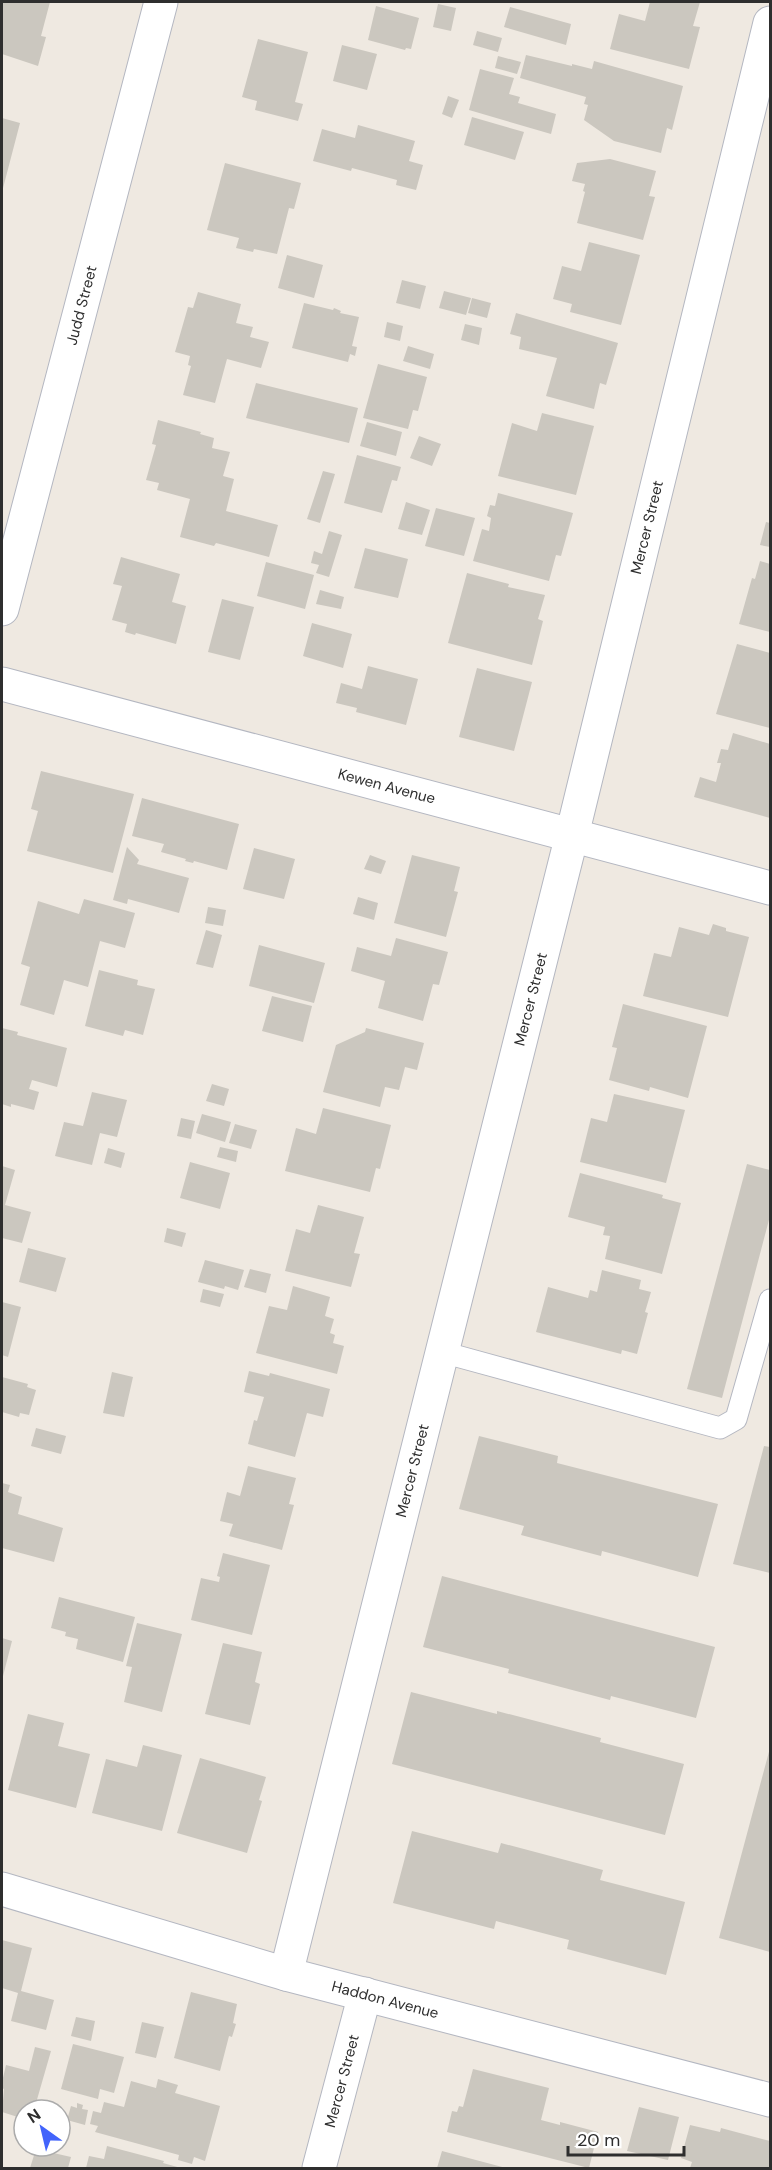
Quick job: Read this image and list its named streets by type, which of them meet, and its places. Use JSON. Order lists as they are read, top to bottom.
{
  "streets": {
    "street": [
      "Judd Street",
      "Mercer Street",
      "Kewen Avenue",
      "Haddon Avenue"
    ]
  },
  "crossings": [
    ["Mercer Street", "Kewen Avenue"],
    ["Mercer Street", "Haddon Avenue"]
  ],
  "scale_bar": "20 m",
  "north": "top left"
}
